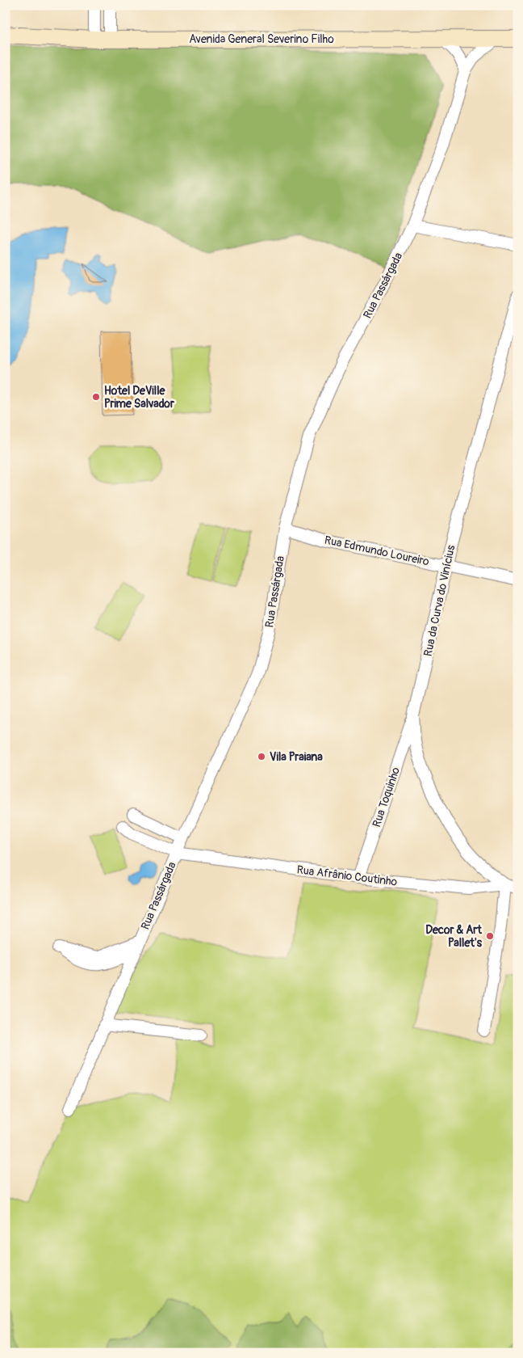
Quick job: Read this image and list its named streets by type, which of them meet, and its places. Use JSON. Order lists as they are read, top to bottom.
{
  "streets": {
    "main road": ["Avenida General Severino Filho"],
    "street": [
      "Rua Passárgada",
      "Rua Edmundo Loureiro",
      "Rua da Curva do Vinícius",
      "Rua Toquinho",
      "Rua Afrânio Coutinho"
    ]
  },
  "crossings": [
    ["Avenida General Severino Filho", "Rua Passárgada"],
    ["Rua Passárgada", "Rua Edmundo Loureiro"],
    ["Rua Passárgada", "Rua Afrânio Coutinho"],
    ["Rua Edmundo Loureiro", "Rua da Curva do Vinícius"],
    ["Rua da Curva do Vinícius", "Rua Toquinho"],
    ["Rua da Curva do Vinícius", "Rua Afrânio Coutinho"],
    ["Rua Toquinho", "Rua Afrânio Coutinho"]
  ],
  "places": ["Hotel DeVille Prime Salvador", "Vila Praiana", "Decor & Art Pallet's"]
}
